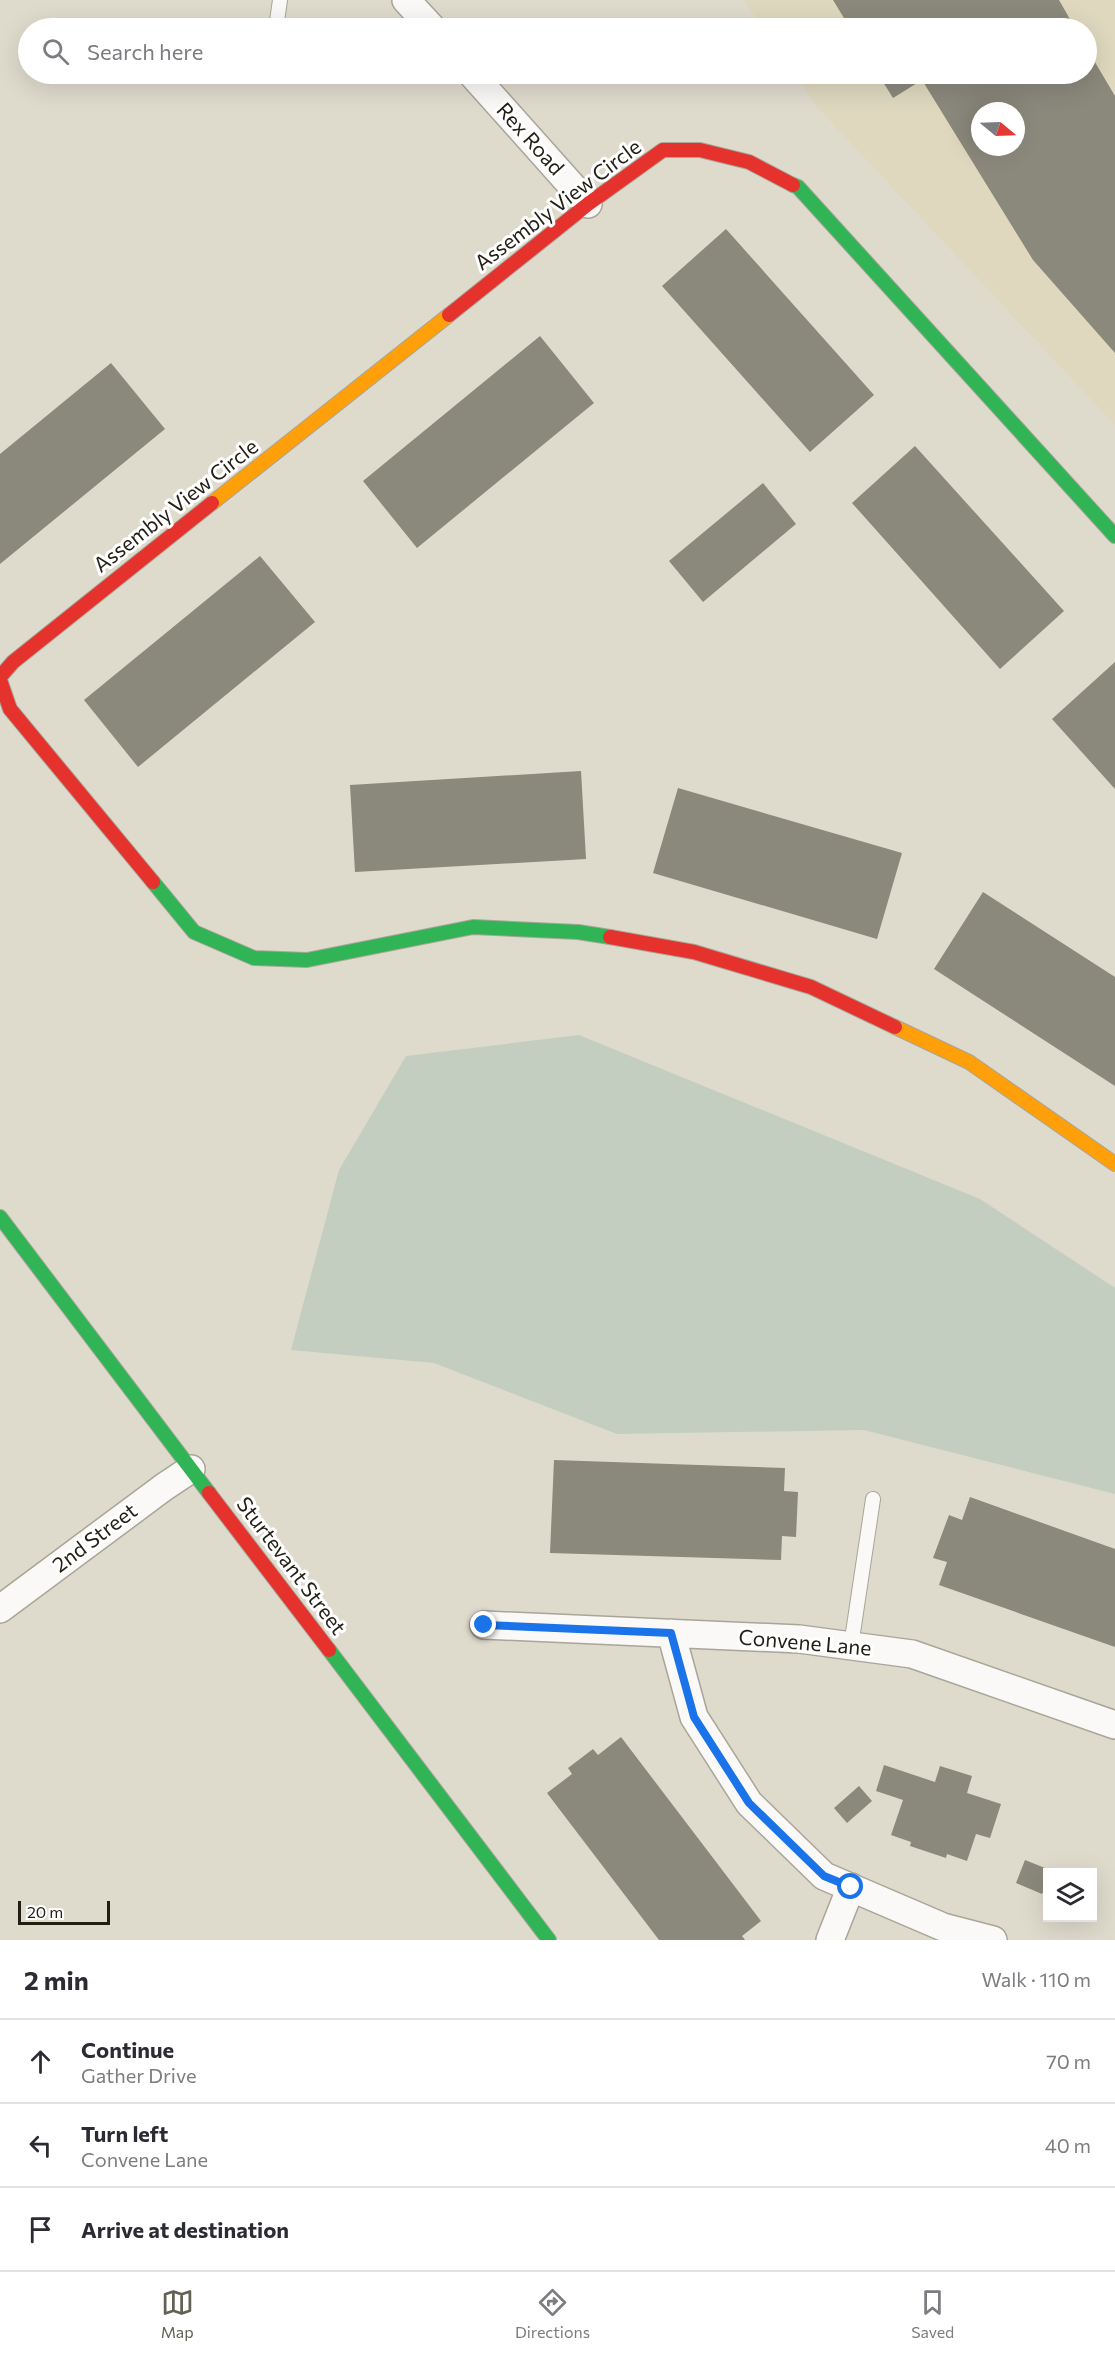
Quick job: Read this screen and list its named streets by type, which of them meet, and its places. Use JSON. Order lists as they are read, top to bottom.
{
  "streets": {
    "street": [
      "Rex Road",
      "Assembly View Circle",
      "2nd Street",
      "Sturtevant Street",
      "Convene Lane"
    ]
  },
  "crossings": [
    ["Rex Road", "Assembly View Circle"],
    ["2nd Street", "Sturtevant Street"]
  ],
  "scale_bar": "20 m",
  "north": "right",
  "page": {
    "search": "Search here",
    "scale": "20 m",
    "heading": ["2 min", "Walk · 110 m"],
    "list": [
      ["Continue", "Gather Drive", "70 m"],
      ["Turn left", "Convene Lane", "40 m"],
      "Arrive at destination"
    ],
    "nav": ["Map", "Directions", "Saved"]
  }
}
